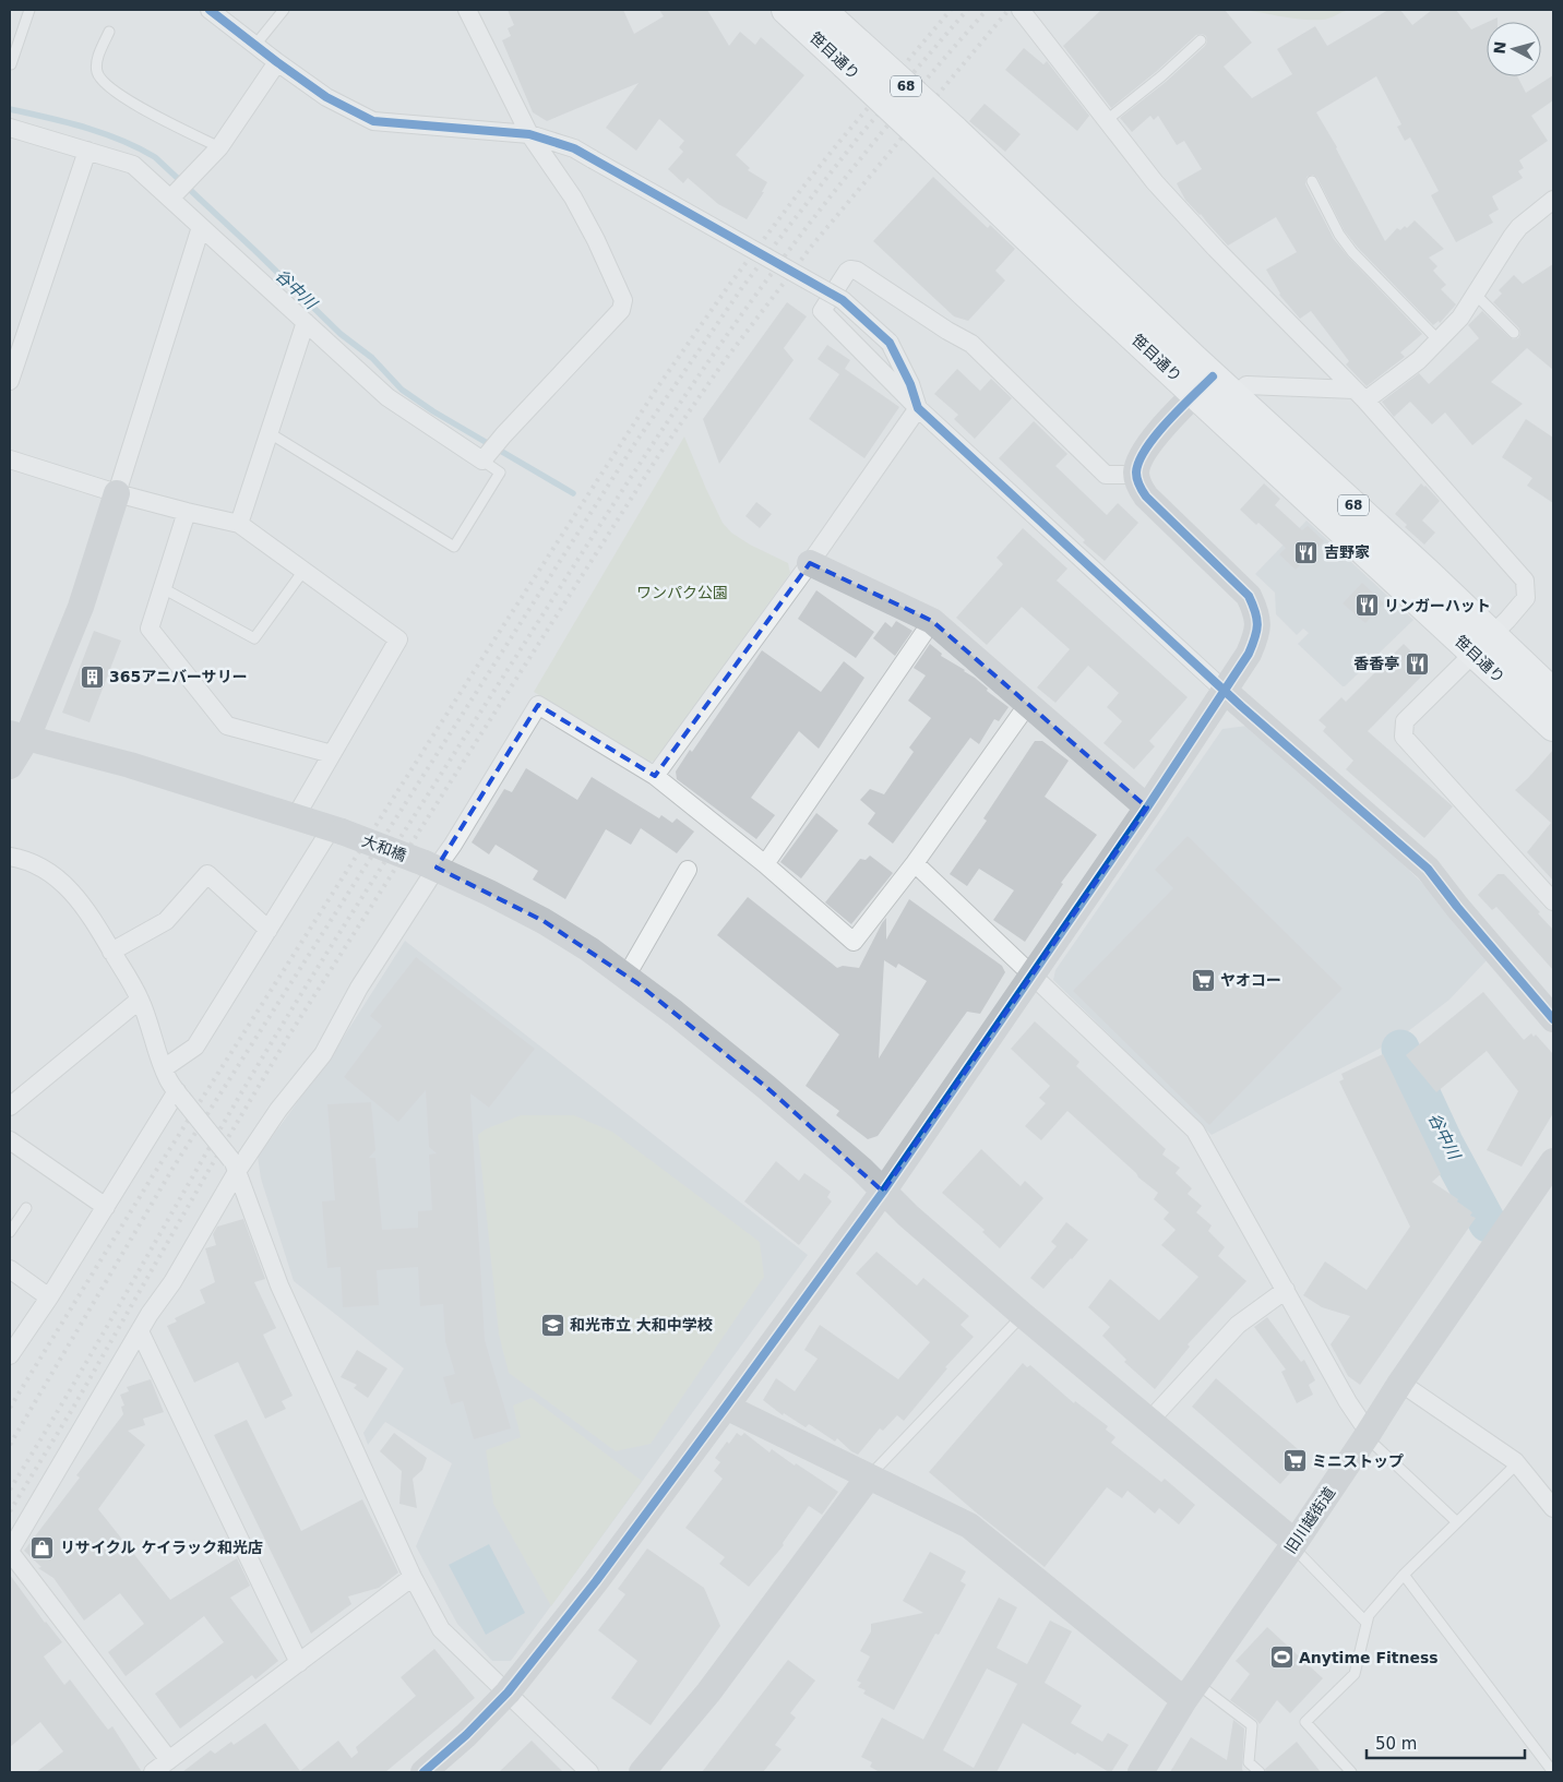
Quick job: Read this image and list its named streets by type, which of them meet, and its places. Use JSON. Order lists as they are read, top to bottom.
{
  "streets": {
    "main road": ["笹目通り", "68"],
    "street": ["大和橋", "旧川越街道"]
  },
  "crossings": [
    ["大和橋", "旧川越街道"]
  ],
  "water": ["谷中川"],
  "parks": ["ワンパク公園"],
  "places": {
    "restaurant": ["吉野家", "リンガーハット", "香香亭"],
    "building": ["365アニバーサリー"],
    "supermarket": ["ヤオコー", "ミニストップ"],
    "school or university": ["和光市立 大和中学校"],
    "shop": ["リサイクル ケイラック和光店"],
    "sports": ["Anytime Fitness"]
  },
  "scale_bar": "50 m",
  "north": "left"
}
